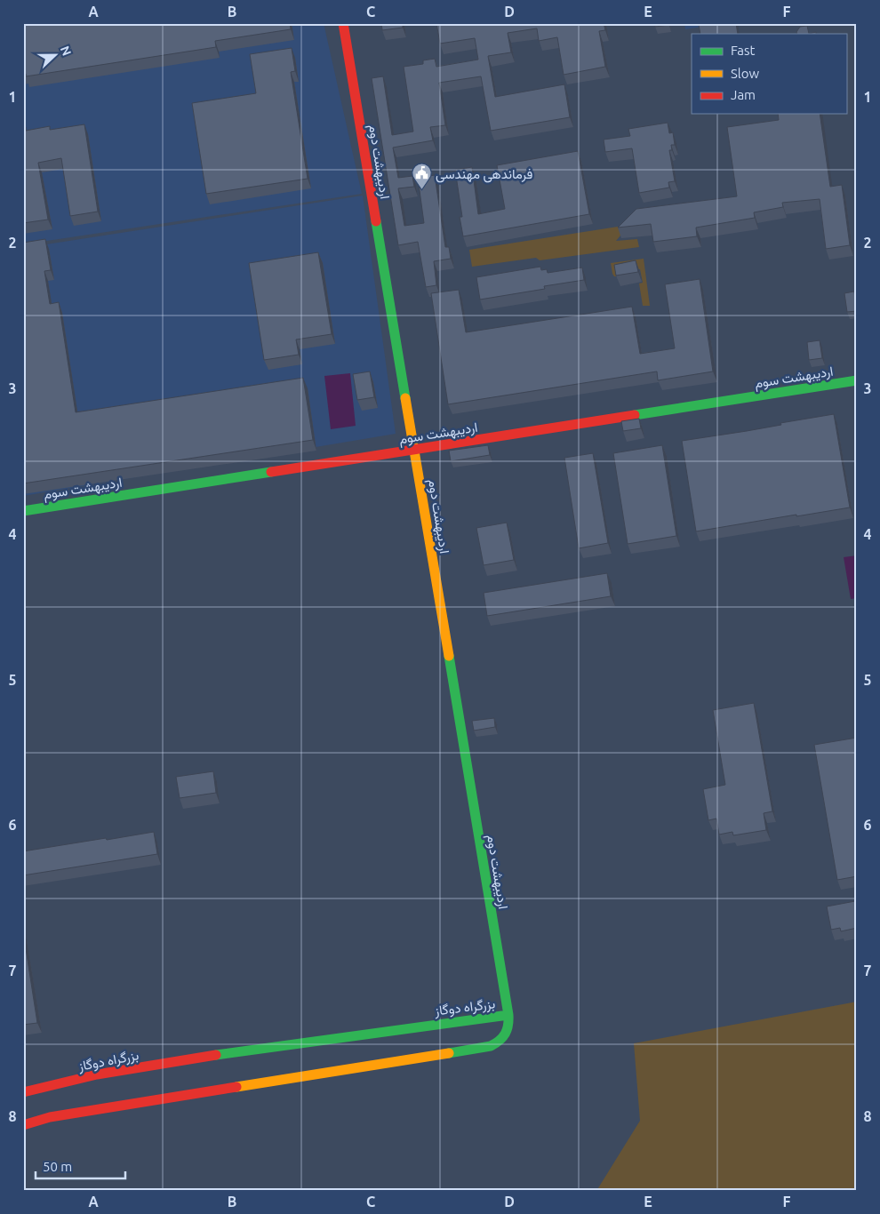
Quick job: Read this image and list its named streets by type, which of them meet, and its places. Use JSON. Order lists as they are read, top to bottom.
{
  "streets": {
    "main road": ["اردیبهشت دوم", "اردیبهشت سوم", "بزرگراه دوگاز"]
  },
  "crossings": [
    ["اردیبهشت دوم", "اردیبهشت سوم"],
    ["اردیبهشت دوم", "بزرگراه دوگاز"]
  ],
  "places": {
    "public building": ["فرماندهی مهندسی"]
  },
  "legend": ["Fast", "Slow", "Jam"],
  "scale_bar": "50 m",
  "north": "right",
  "grid": {
    "columns": [
      "A",
      "B",
      "C",
      "D",
      "E",
      "F"
    ],
    "rows": [
      "1",
      "2",
      "3",
      "4",
      "5",
      "6",
      "7",
      "8"
    ]
  }
}
